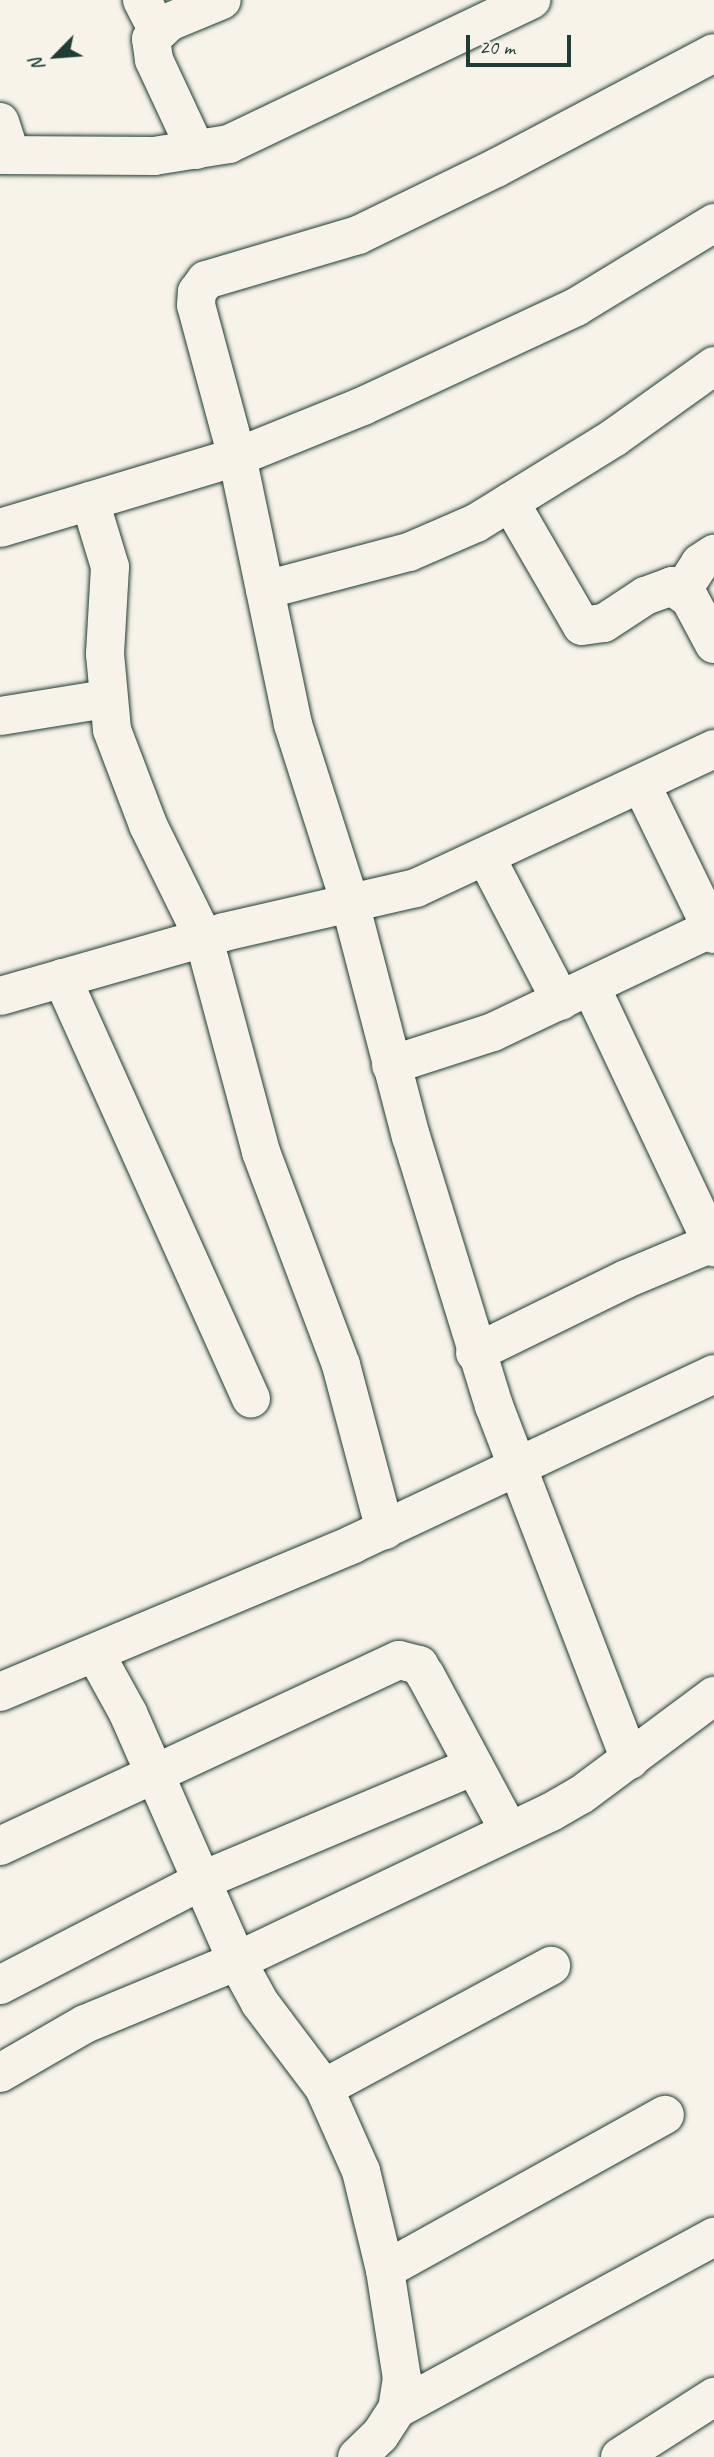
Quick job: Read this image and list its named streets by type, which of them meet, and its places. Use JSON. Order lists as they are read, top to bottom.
{
  "scale_bar": "20 m",
  "north": "bottom left"
}
